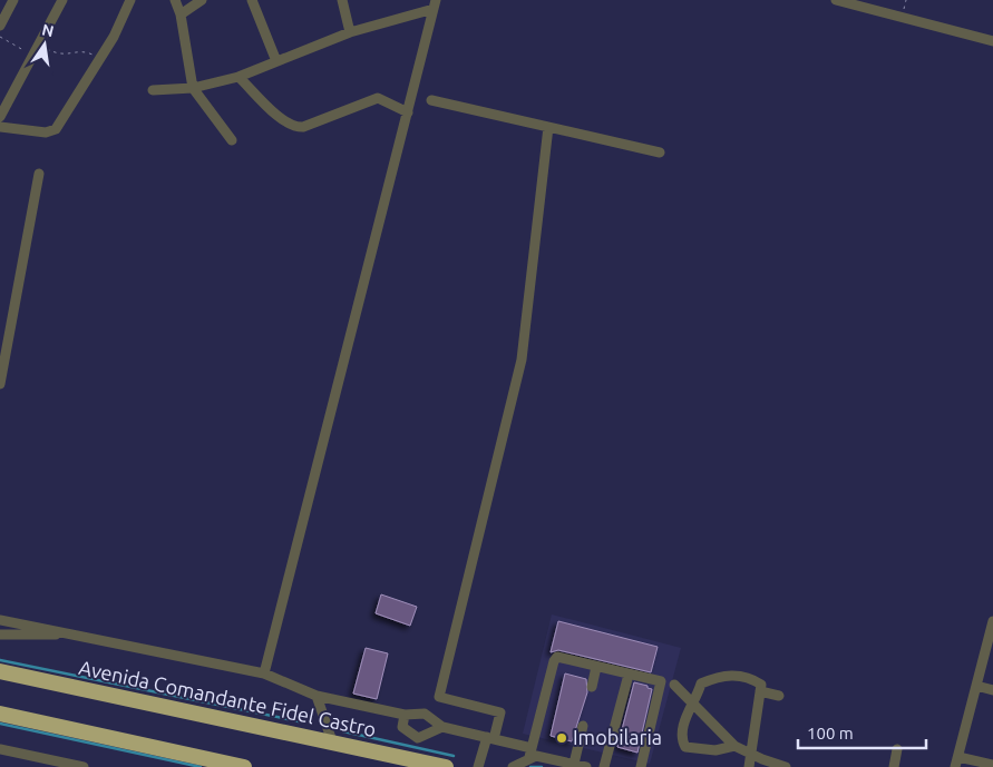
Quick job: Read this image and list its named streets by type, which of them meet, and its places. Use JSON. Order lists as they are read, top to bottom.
{
  "streets": {
    "highway": ["Avenida Comandante Fidel Castro"]
  },
  "places": ["Imobilaria"],
  "scale_bar": "100 m",
  "north": "top"
}
